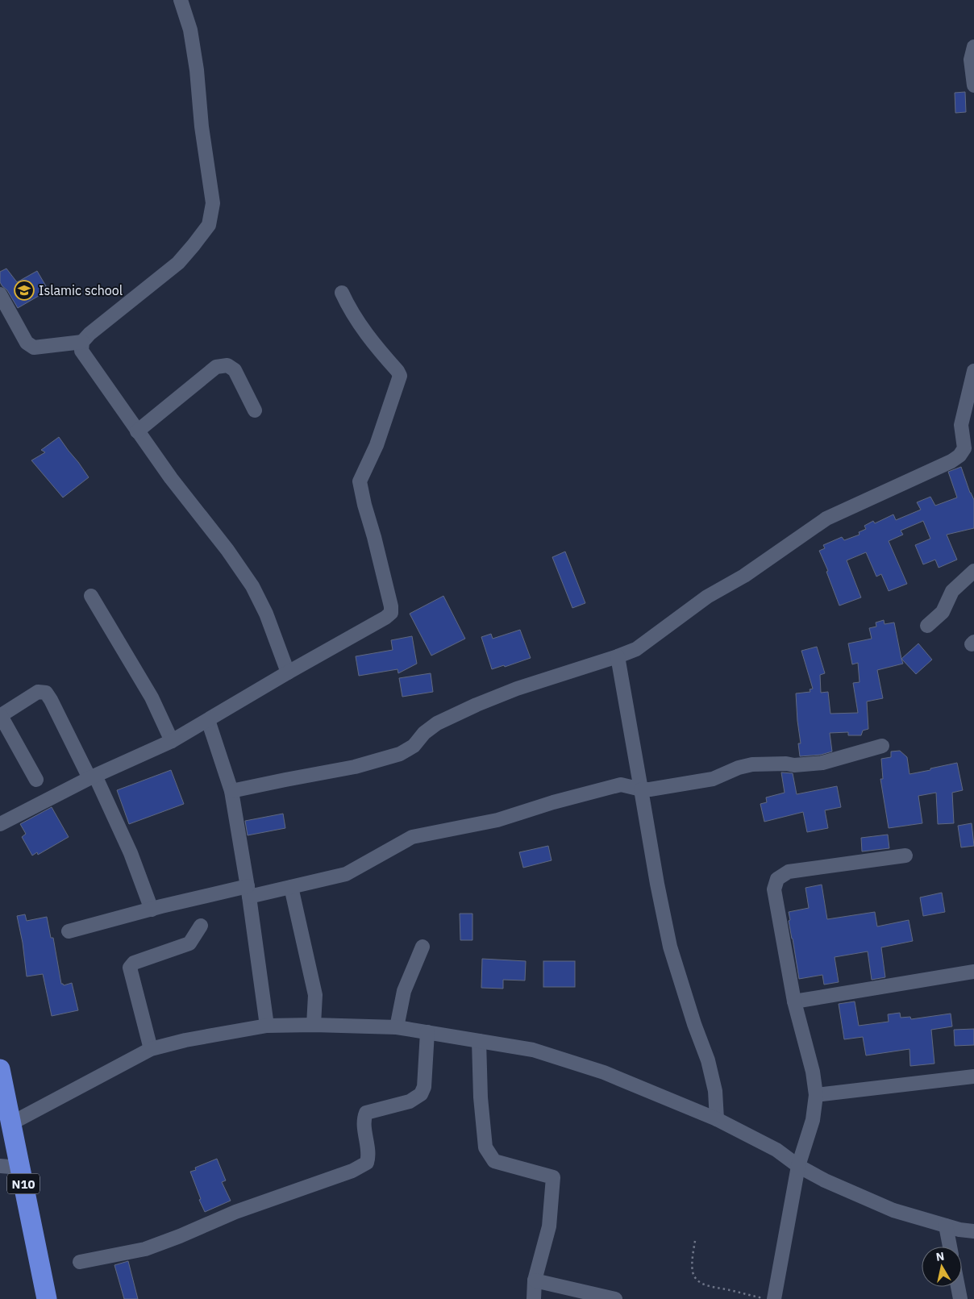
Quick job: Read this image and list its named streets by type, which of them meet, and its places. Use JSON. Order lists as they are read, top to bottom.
{
  "streets": {
    "highway": ["N10"]
  },
  "places": {
    "school or university": ["Islamic school"]
  },
  "north": "top"
}
